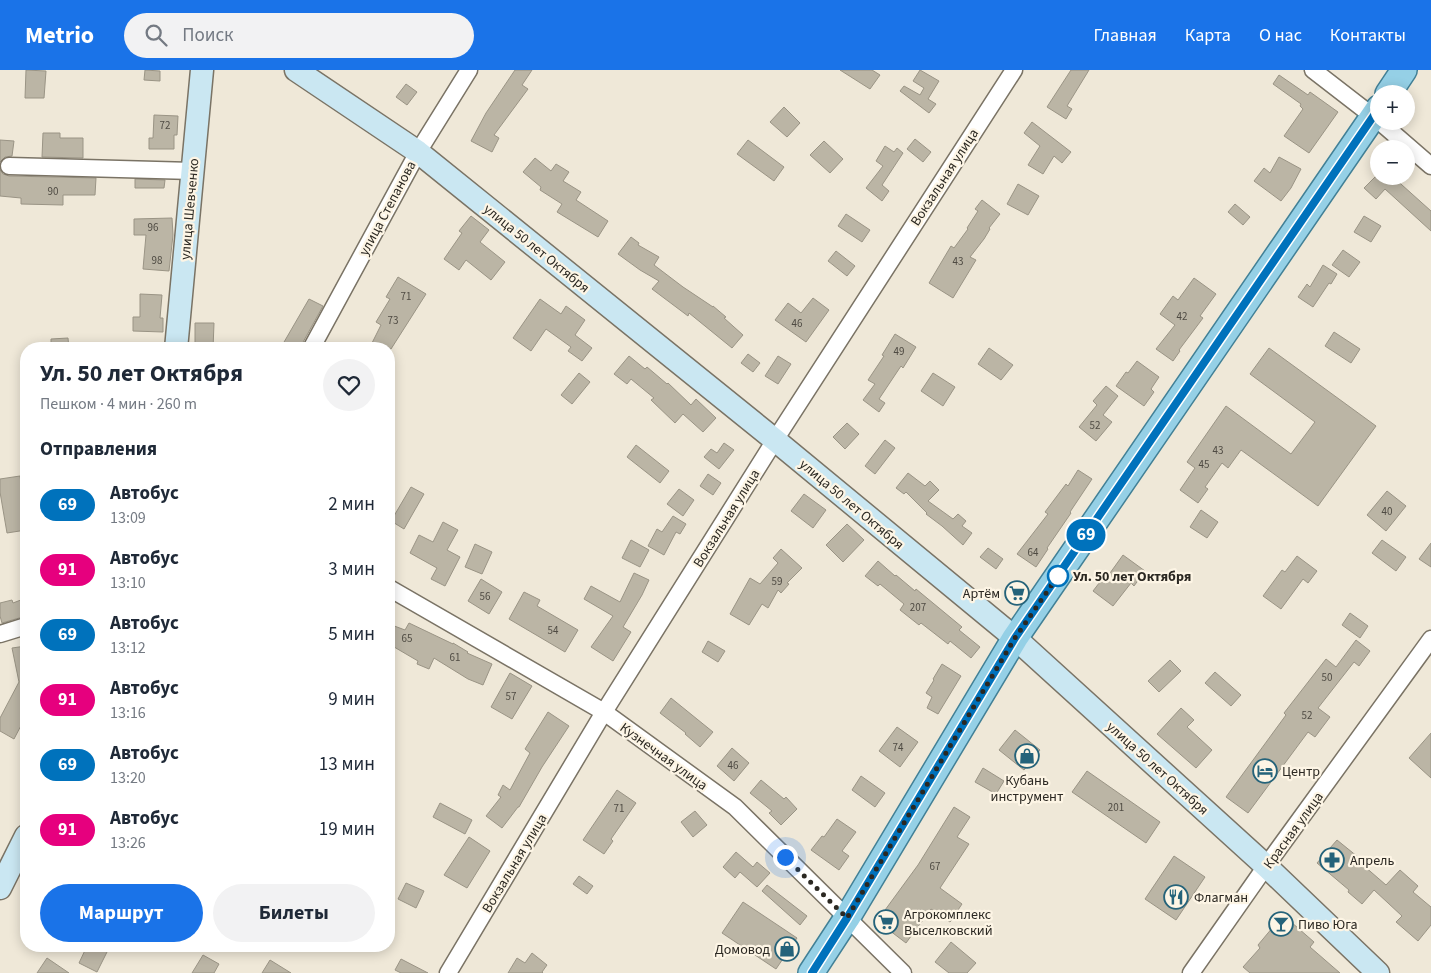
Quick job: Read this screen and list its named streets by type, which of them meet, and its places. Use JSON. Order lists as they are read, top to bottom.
{
  "streets": {
    "street": [
      "Вокзальная улица",
      "улица Степанова",
      "улица Шевченко",
      "улица 50 лет Октября",
      "Кузнечная улица",
      "Красная улица"
    ]
  },
  "crossings": [
    ["Вокзальная улица", "улица 50 лет Октября"],
    ["Вокзальная улица", "Кузнечная улица"],
    ["улица Степанова", "улица 50 лет Октября"],
    ["улица 50 лет Октября", "Красная улица"]
  ],
  "places": {
    "other": ["Ул. 50 лет Октября"],
    "supermarket": ["Артём", "Агрокомплекс Выселковский"],
    "shop": ["Кубань инструмент", "Домовод"],
    "hotel": ["Центр"],
    "pharmacy": ["Апрель"],
    "restaurant": ["Флагман"],
    "bar": ["Пиво Юга"]
  },
  "lines": ["bus line 69"],
  "house_numbers": [
    "72",
    "90",
    "96",
    "98",
    "43",
    "71",
    "42",
    "73",
    "46",
    "49",
    "52",
    "43",
    "45",
    "40",
    "64",
    "59",
    "56",
    "207",
    "54",
    "65",
    "61",
    "50",
    "57",
    "52",
    "74",
    "46",
    "201",
    "71",
    "67"
  ],
  "page": {
    "header": "Metrio",
    "search": "Поиск",
    "nav": [
      "Главная",
      "Карта",
      "О нас",
      "Контакты"
    ],
    "on_map": "69",
    "map_buttons": ["+", "−"],
    "heading": [
      ["Ул. 50 лет Октября", "Пешком · 4 мин · 260 m"],
      "Отправления"
    ],
    "list": [
      {
        "mark": "69",
        "name": "Автобус",
        "note": "13:09",
        "value": "2 мин"
      },
      {
        "mark": "91",
        "name": "Автобус",
        "note": "13:10",
        "value": "3 мин"
      },
      {
        "mark": "69",
        "name": "Автобус",
        "note": "13:12",
        "value": "5 мин"
      },
      {
        "mark": "91",
        "name": "Автобус",
        "note": "13:16",
        "value": "9 мин"
      },
      {
        "mark": "69",
        "name": "Автобус",
        "note": "13:20",
        "value": "13 мин"
      },
      {
        "mark": "91",
        "name": "Автобус",
        "note": "13:26",
        "value": "19 мин"
      }
    ],
    "buttons": ["Маршрут", "Билеты"]
  }
}
